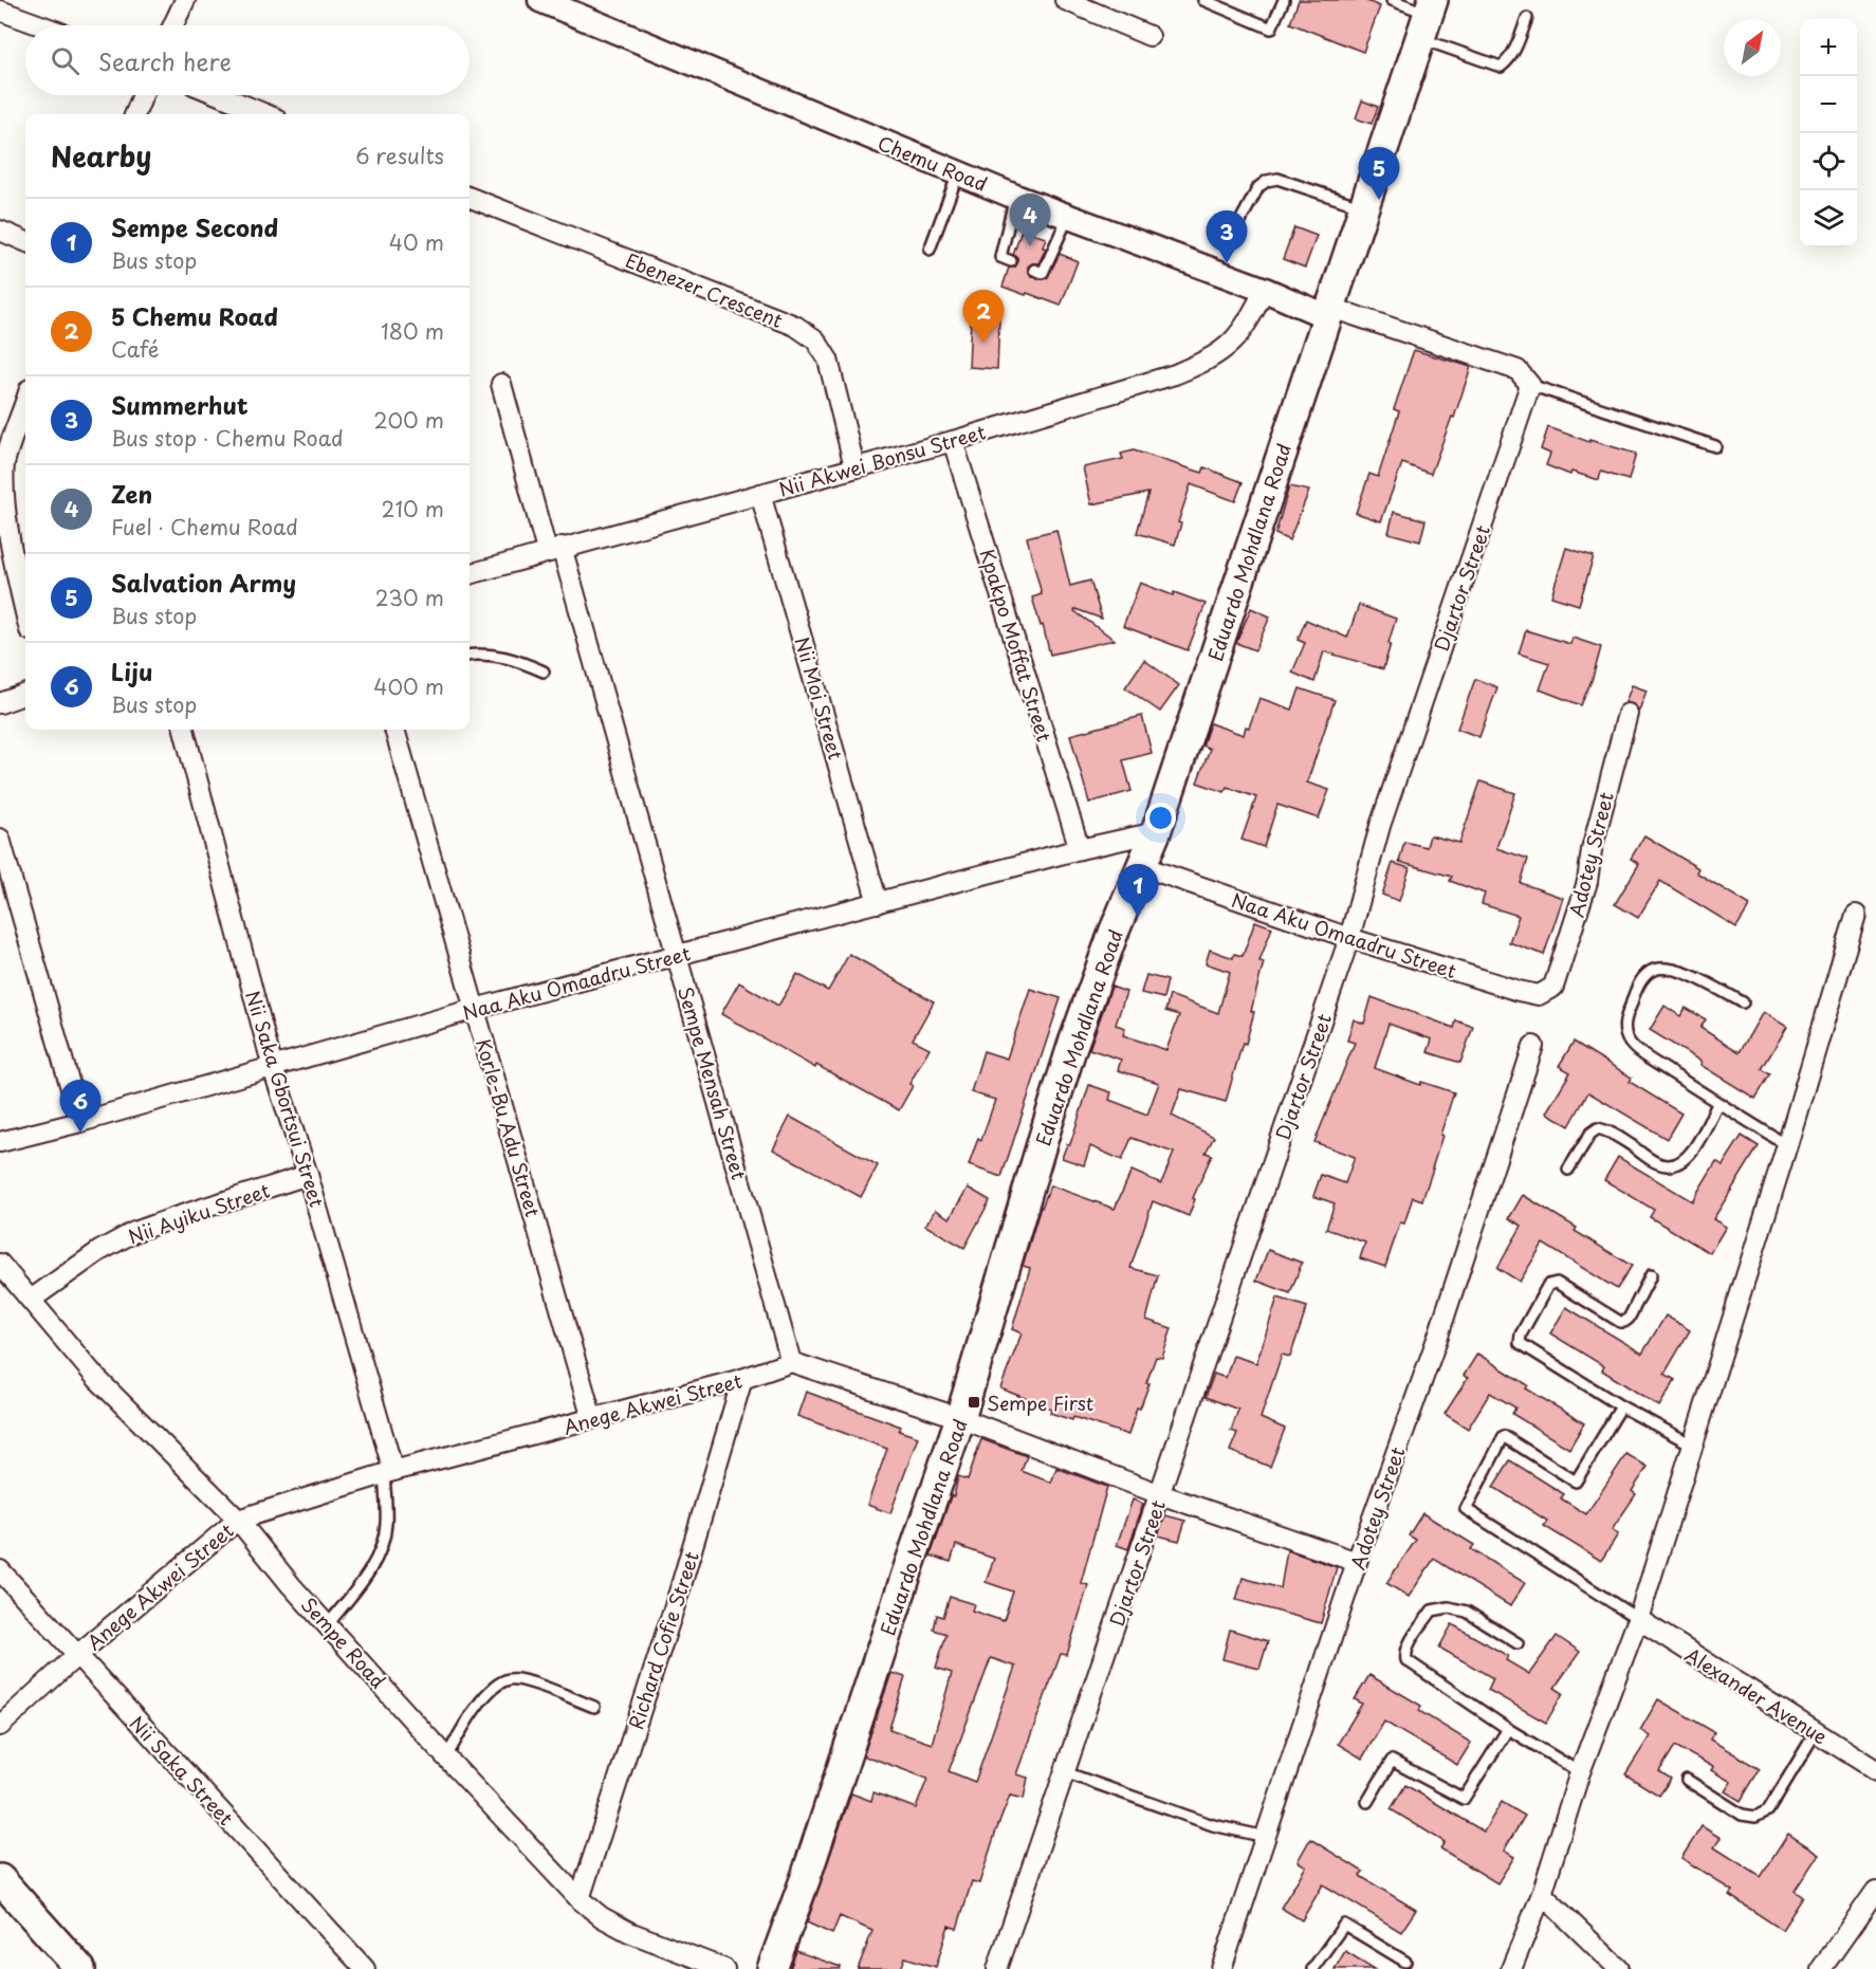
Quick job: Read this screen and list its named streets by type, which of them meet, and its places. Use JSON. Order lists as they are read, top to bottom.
{
  "streets": {
    "main road": ["Eduardo Mohdlana Road"],
    "street": [
      "Chemu Road",
      "Ebenezer Crescent",
      "Nii Akwei Bonsu Street",
      "Djartor Street",
      "Kpakpo Moffat Street",
      "Nii Moi Street",
      "Adotey Street",
      "Naa Aku Omaadru Street",
      "Sempe Mensah Street",
      "Nii Saka Gbortsui Street",
      "Korle-Bu Adu Street",
      "Nii Ayiku Street",
      "Anege Akwei Street",
      "Richard Cofie Street",
      "Sempe Road",
      "Alexander Avenue",
      "Nii Saka Street"
    ]
  },
  "crossings": [
    ["Chemu Road", "Nii Akwei Bonsu Street"],
    ["Chemu Road", "Eduardo Mohdlana Road"],
    ["Ebenezer Crescent", "Nii Akwei Bonsu Street"],
    ["Nii Akwei Bonsu Street", "Kpakpo Moffat Street"],
    ["Nii Akwei Bonsu Street", "Nii Moi Street"],
    ["Nii Akwei Bonsu Street", "Sempe Mensah Street"],
    ["Eduardo Mohdlana Road", "Naa Aku Omaadru Street"],
    ["Djartor Street", "Naa Aku Omaadru Street"],
    ["Kpakpo Moffat Street", "Naa Aku Omaadru Street"],
    ["Nii Moi Street", "Naa Aku Omaadru Street"],
    ["Adotey Street", "Naa Aku Omaadru Street"],
    ["Naa Aku Omaadru Street", "Sempe Mensah Street"],
    ["Naa Aku Omaadru Street", "Nii Saka Gbortsui Street"],
    ["Naa Aku Omaadru Street", "Korle-Bu Adu Street"],
    ["Sempe Mensah Street", "Anege Akwei Street"],
    ["Nii Saka Gbortsui Street", "Nii Ayiku Street"],
    ["Nii Saka Gbortsui Street", "Anege Akwei Street"],
    ["Korle-Bu Adu Street", "Anege Akwei Street"],
    ["Nii Ayiku Street", "Sempe Road"],
    ["Anege Akwei Street", "Richard Cofie Street"],
    ["Anege Akwei Street", "Sempe Road"],
    ["Anege Akwei Street", "Nii Saka Street"],
    ["Richard Cofie Street", "Sempe Road"]
  ],
  "places": {
    "transit": ["Sempe First"]
  },
  "north": "top right",
  "page": {
    "map_buttons": ["+", "−"],
    "search": "Search here",
    "heading": ["Nearby", "6 results"],
    "pins": [
      "5",
      "4",
      "3",
      "2",
      "1",
      "6"
    ],
    "list": [
      {
        "mark": "1",
        "name": "Sempe Second",
        "note": "Bus stop",
        "value": "40 m"
      },
      {
        "mark": "2",
        "name": "5 Chemu Road",
        "note": "Café",
        "value": "180 m"
      },
      {
        "mark": "3",
        "name": "Summerhut",
        "note": "Bus stop · Chemu Road",
        "value": "200 m"
      },
      {
        "mark": "4",
        "name": "Zen",
        "note": "Fuel · Chemu Road",
        "value": "210 m"
      },
      {
        "mark": "5",
        "name": "Salvation Army",
        "note": "Bus stop",
        "value": "230 m"
      },
      {
        "mark": "6",
        "name": "Liju",
        "note": "Bus stop",
        "value": "400 m"
      }
    ]
  }
}
